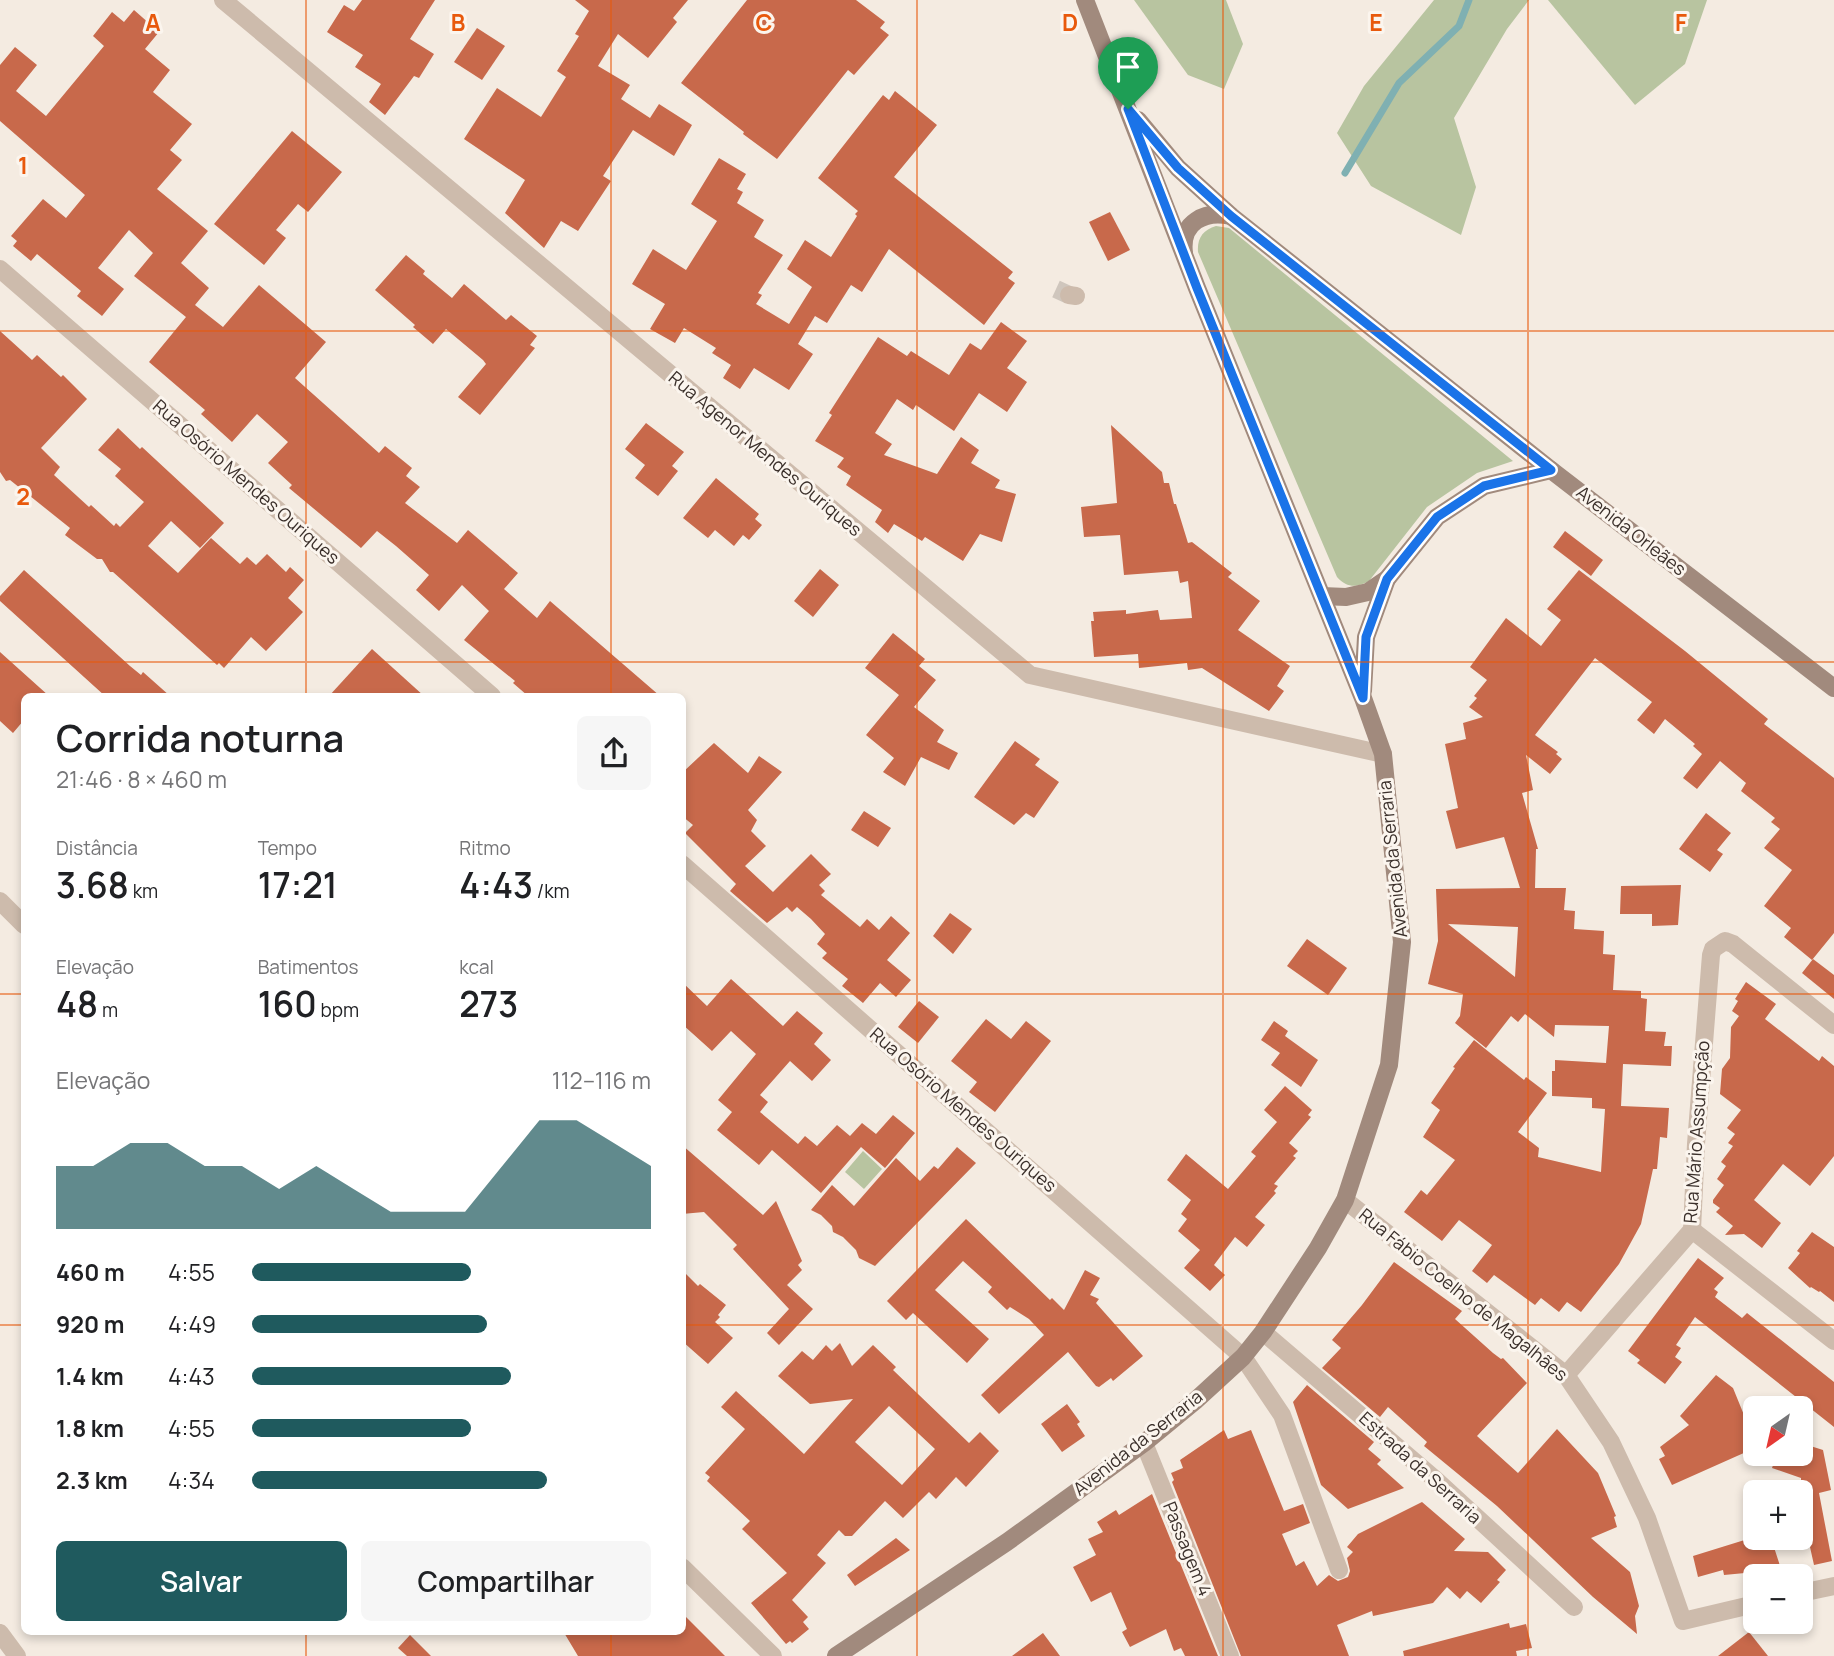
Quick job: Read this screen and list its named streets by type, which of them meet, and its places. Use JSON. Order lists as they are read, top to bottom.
{
  "streets": {
    "main road": ["Avenida Orleães", "Avenida da Serraria"],
    "street": [
      "Rua Agenor Mendes Ouriques",
      "Rua Osório Mendes Ouriques",
      "Rua Mário Assumpção",
      "Rua Fábio Coelho de Magalhães",
      "Estrada da Serraria",
      "Passagem 4"
    ]
  },
  "crossings": [
    ["Rua Agenor Mendes Ouriques", "Avenida da Serraria"],
    ["Rua Osório Mendes Ouriques", "Avenida da Serraria"],
    ["Avenida Orleães", "Avenida da Serraria"],
    ["Avenida da Serraria", "Rua Fábio Coelho de Magalhães"],
    ["Avenida da Serraria", "Estrada da Serraria"],
    ["Avenida da Serraria", "Passagem 4"],
    ["Rua Mário Assumpção", "Rua Fábio Coelho de Magalhães"]
  ],
  "north": "bottom left",
  "page": {
    "heading": ["Corrida noturna", "21:46 · 8 × 460 m"],
    "stats": [
      ["Distância", "3.68 km"],
      ["Tempo", "17:21"],
      ["Ritmo", "4:43 /km"],
      ["Elevação", "48 m"],
      ["Batimentos", "160 bpm"],
      ["kcal", "273"]
    ],
    "chart": ["Elevação", "112–116 m"],
    "list": [
      {
        "name": "460 m",
        "note": "4:55"
      },
      {
        "name": "920 m",
        "note": "4:49"
      },
      {
        "name": "1.4 km",
        "note": "4:43"
      },
      {
        "name": "1.8 km",
        "note": "4:55"
      },
      {
        "name": "2.3 km",
        "note": "4:34"
      }
    ],
    "map_buttons": ["+", "−"],
    "buttons": ["Salvar", "Compartilhar"]
  },
  "grid": {
    "columns": [
      "A",
      "B",
      "C",
      "D",
      "E",
      "F"
    ],
    "rows": ["1", "2"]
  }
}
